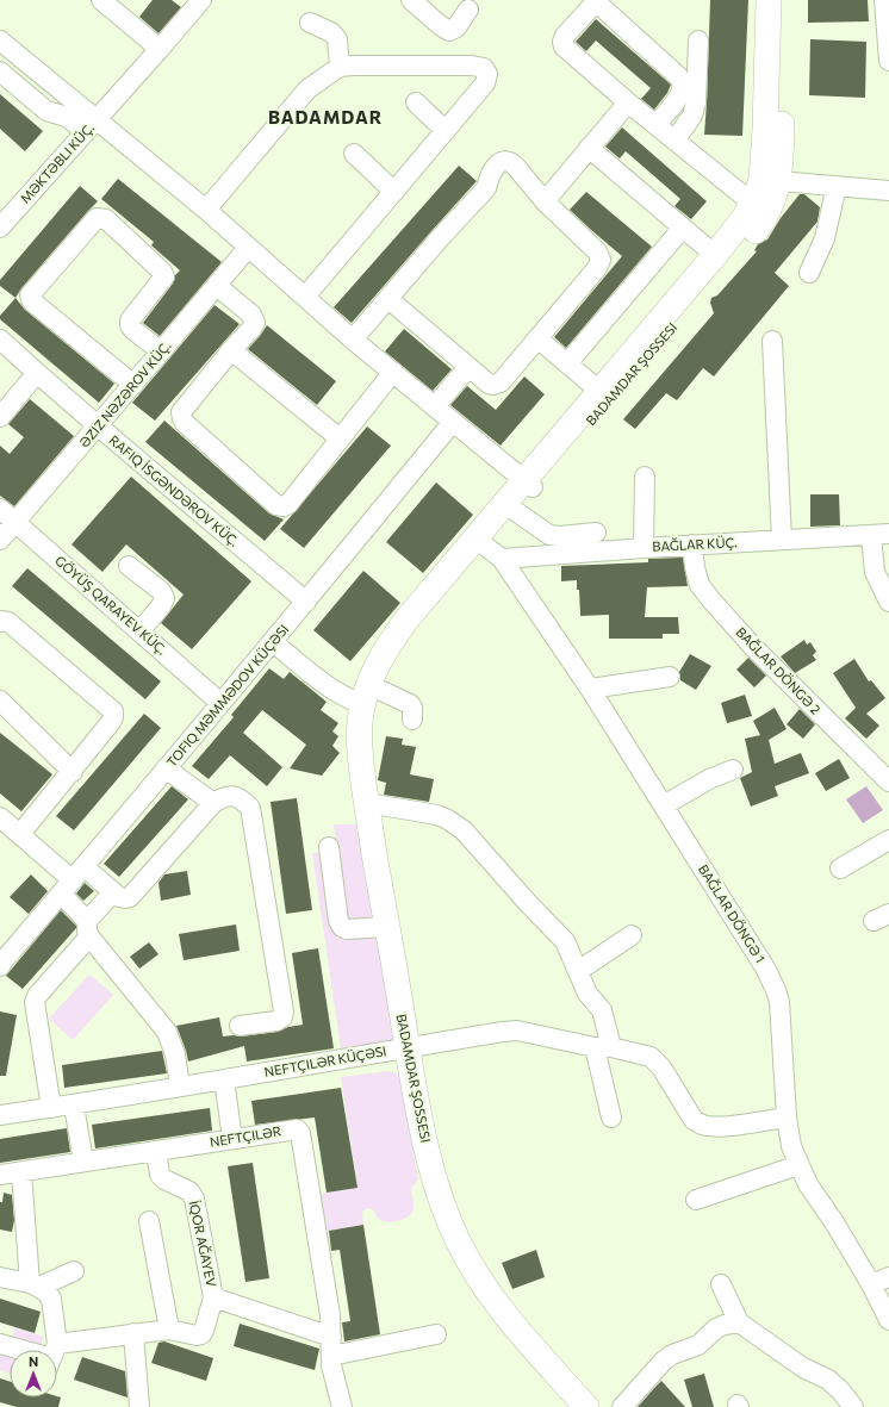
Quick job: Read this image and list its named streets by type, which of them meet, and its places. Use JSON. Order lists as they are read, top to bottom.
{
  "streets": {
    "main road": ["BADAMDAR ŞOSSESI"],
    "street": [
      "MƏKTƏBLI KÜÇ.",
      "ƏZIZ NƏZƏROV KÜÇ.",
      "RAFIQ İSGƏNDƏROV KÜÇ.",
      "BAĞLAR KÜÇ.",
      "GÖYÜŞ QARAYEV KÜÇ.",
      "BAĞLAR DÖNGƏ 2",
      "TOFIQ MƏMMƏDOV KÜÇƏSI",
      "BAĞLAR DÖNGƏ 1",
      "NEFTÇILƏR KÜÇƏSI",
      "NEFTÇILƏR",
      "İQOR AĞAYEV"
    ]
  },
  "crossings": [
    ["BADAMDAR ŞOSSESI", "BAĞLAR KÜÇ."],
    ["BADAMDAR ŞOSSESI", "BAĞLAR DÖNGƏ 1"],
    ["BADAMDAR ŞOSSESI", "NEFTÇILƏR KÜÇƏSI"],
    ["ƏZIZ NƏZƏROV KÜÇ.", "RAFIQ İSGƏNDƏROV KÜÇ."],
    ["ƏZIZ NƏZƏROV KÜÇ.", "GÖYÜŞ QARAYEV KÜÇ."],
    ["RAFIQ İSGƏNDƏROV KÜÇ.", "TOFIQ MƏMMƏDOV KÜÇƏSI"],
    ["BAĞLAR KÜÇ.", "BAĞLAR DÖNGƏ 2"],
    ["BAĞLAR KÜÇ.", "BAĞLAR DÖNGƏ 1"],
    ["GÖYÜŞ QARAYEV KÜÇ.", "TOFIQ MƏMMƏDOV KÜÇƏSI"],
    ["BAĞLAR DÖNGƏ 1", "NEFTÇILƏR KÜÇƏSI"],
    ["NEFTÇILƏR", "İQOR AĞAYEV"]
  ],
  "districts": ["BADAMDAR"],
  "north": "top"
}
